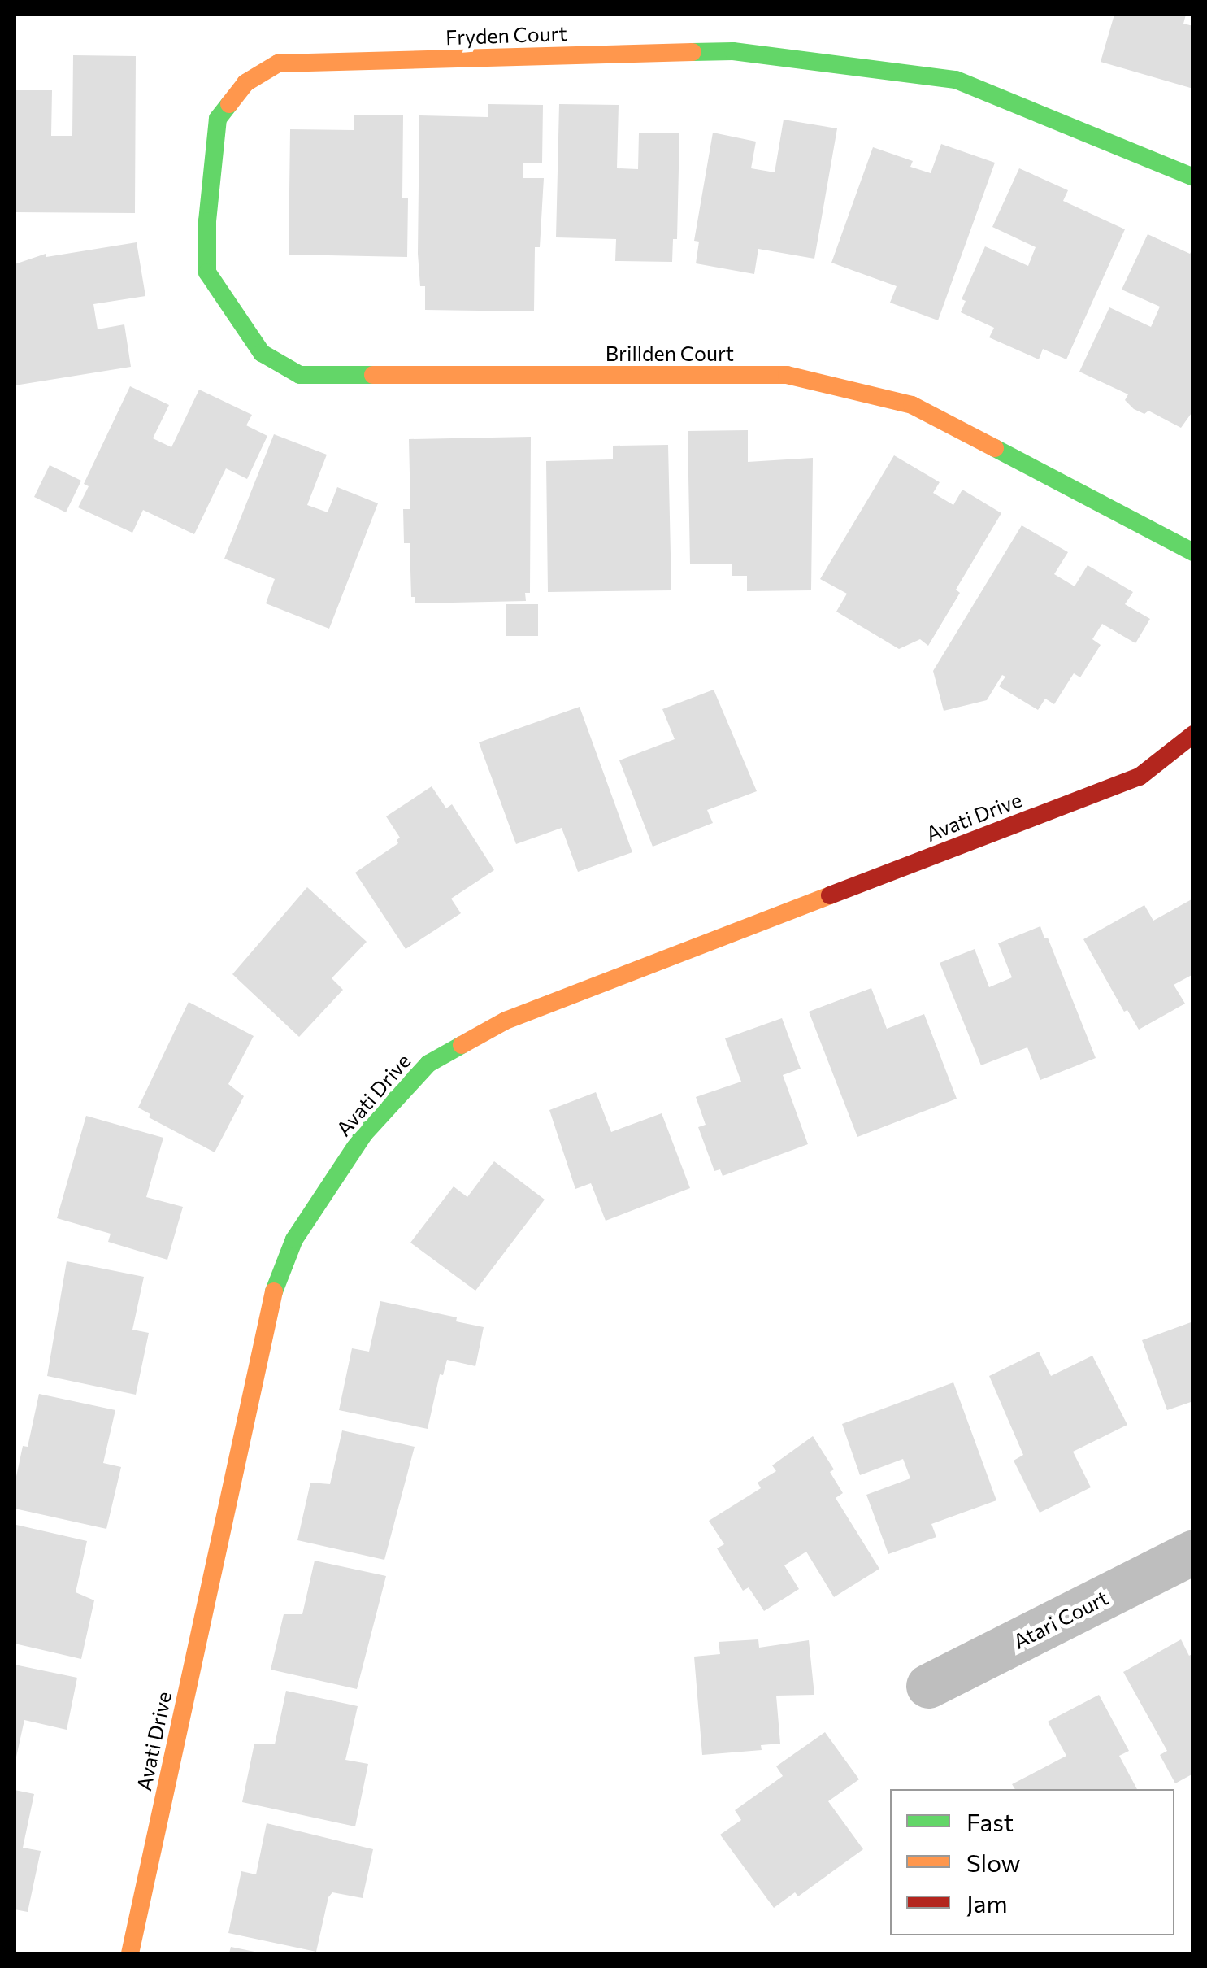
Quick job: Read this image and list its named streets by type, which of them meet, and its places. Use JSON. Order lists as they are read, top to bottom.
{
  "streets": {
    "street": [
      "Fryden Court",
      "Brillden Court",
      "Avati Drive",
      "Atari Court"
    ]
  },
  "crossings": [
    ["Fryden Court", "Brillden Court"]
  ],
  "legend": ["Fast", "Slow", "Jam"]
}
